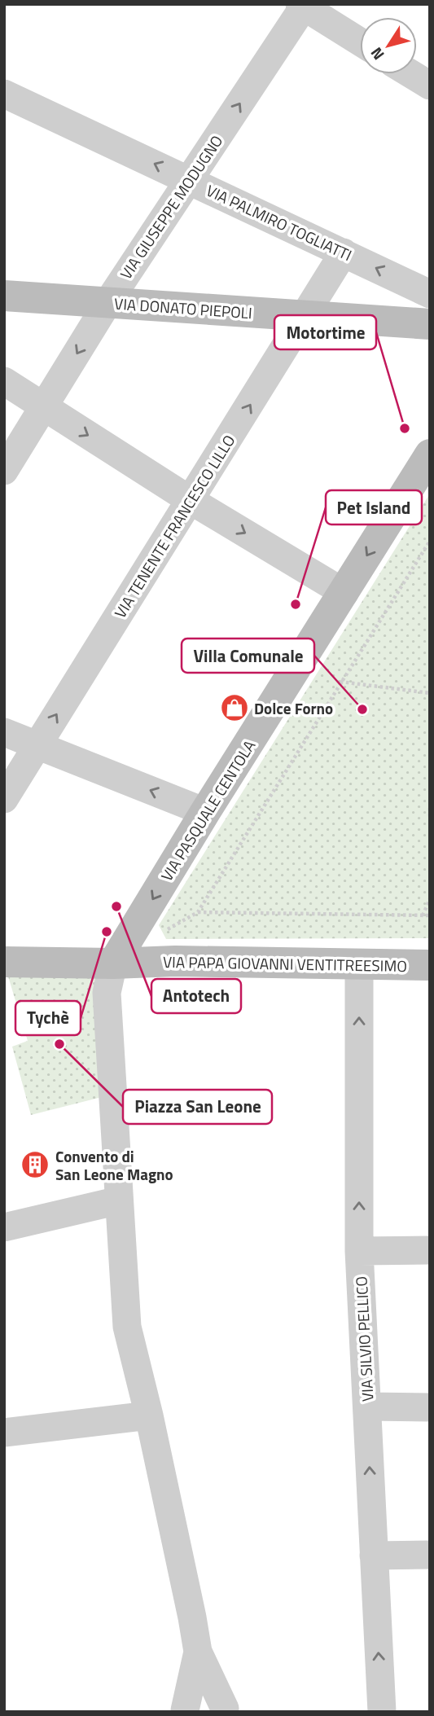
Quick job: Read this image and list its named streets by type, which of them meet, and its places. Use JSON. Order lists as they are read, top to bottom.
{
  "streets": {
    "street": [
      "VIA GIUSEPPE MODUGNO",
      "VIA PALMIRO TOGLIATTI",
      "VIA DONATO PIEPOLI",
      "VIA TENENTE FRANCESCO LILLO",
      "VIA PASQUALE CENTOLA",
      "VIA PAPA GIOVANNI VENTITREESIMO",
      "VIA SILVIO PELLICO"
    ]
  },
  "crossings": [
    ["VIA GIUSEPPE MODUGNO", "VIA PALMIRO TOGLIATTI"],
    ["VIA GIUSEPPE MODUGNO", "VIA DONATO PIEPOLI"],
    ["VIA PALMIRO TOGLIATTI", "VIA TENENTE FRANCESCO LILLO"],
    ["VIA DONATO PIEPOLI", "VIA TENENTE FRANCESCO LILLO"],
    ["VIA PASQUALE CENTOLA", "VIA PAPA GIOVANNI VENTITREESIMO"],
    ["VIA PAPA GIOVANNI VENTITREESIMO", "VIA SILVIO PELLICO"]
  ],
  "one_way": ["VIA PALMIRO TOGLIATTI", "VIA TENENTE FRANCESCO LILLO", "VIA PASQUALE CENTOLA"],
  "places": {
    "other": [
      "Motortime",
      "Pet Island",
      "Villa Comunale",
      "Antotech",
      "Tychè",
      "Piazza San Leone"
    ],
    "shop": ["Dolce Forno"],
    "building": ["Convento di San Leone Magno"]
  },
  "north": "bottom left"
}
